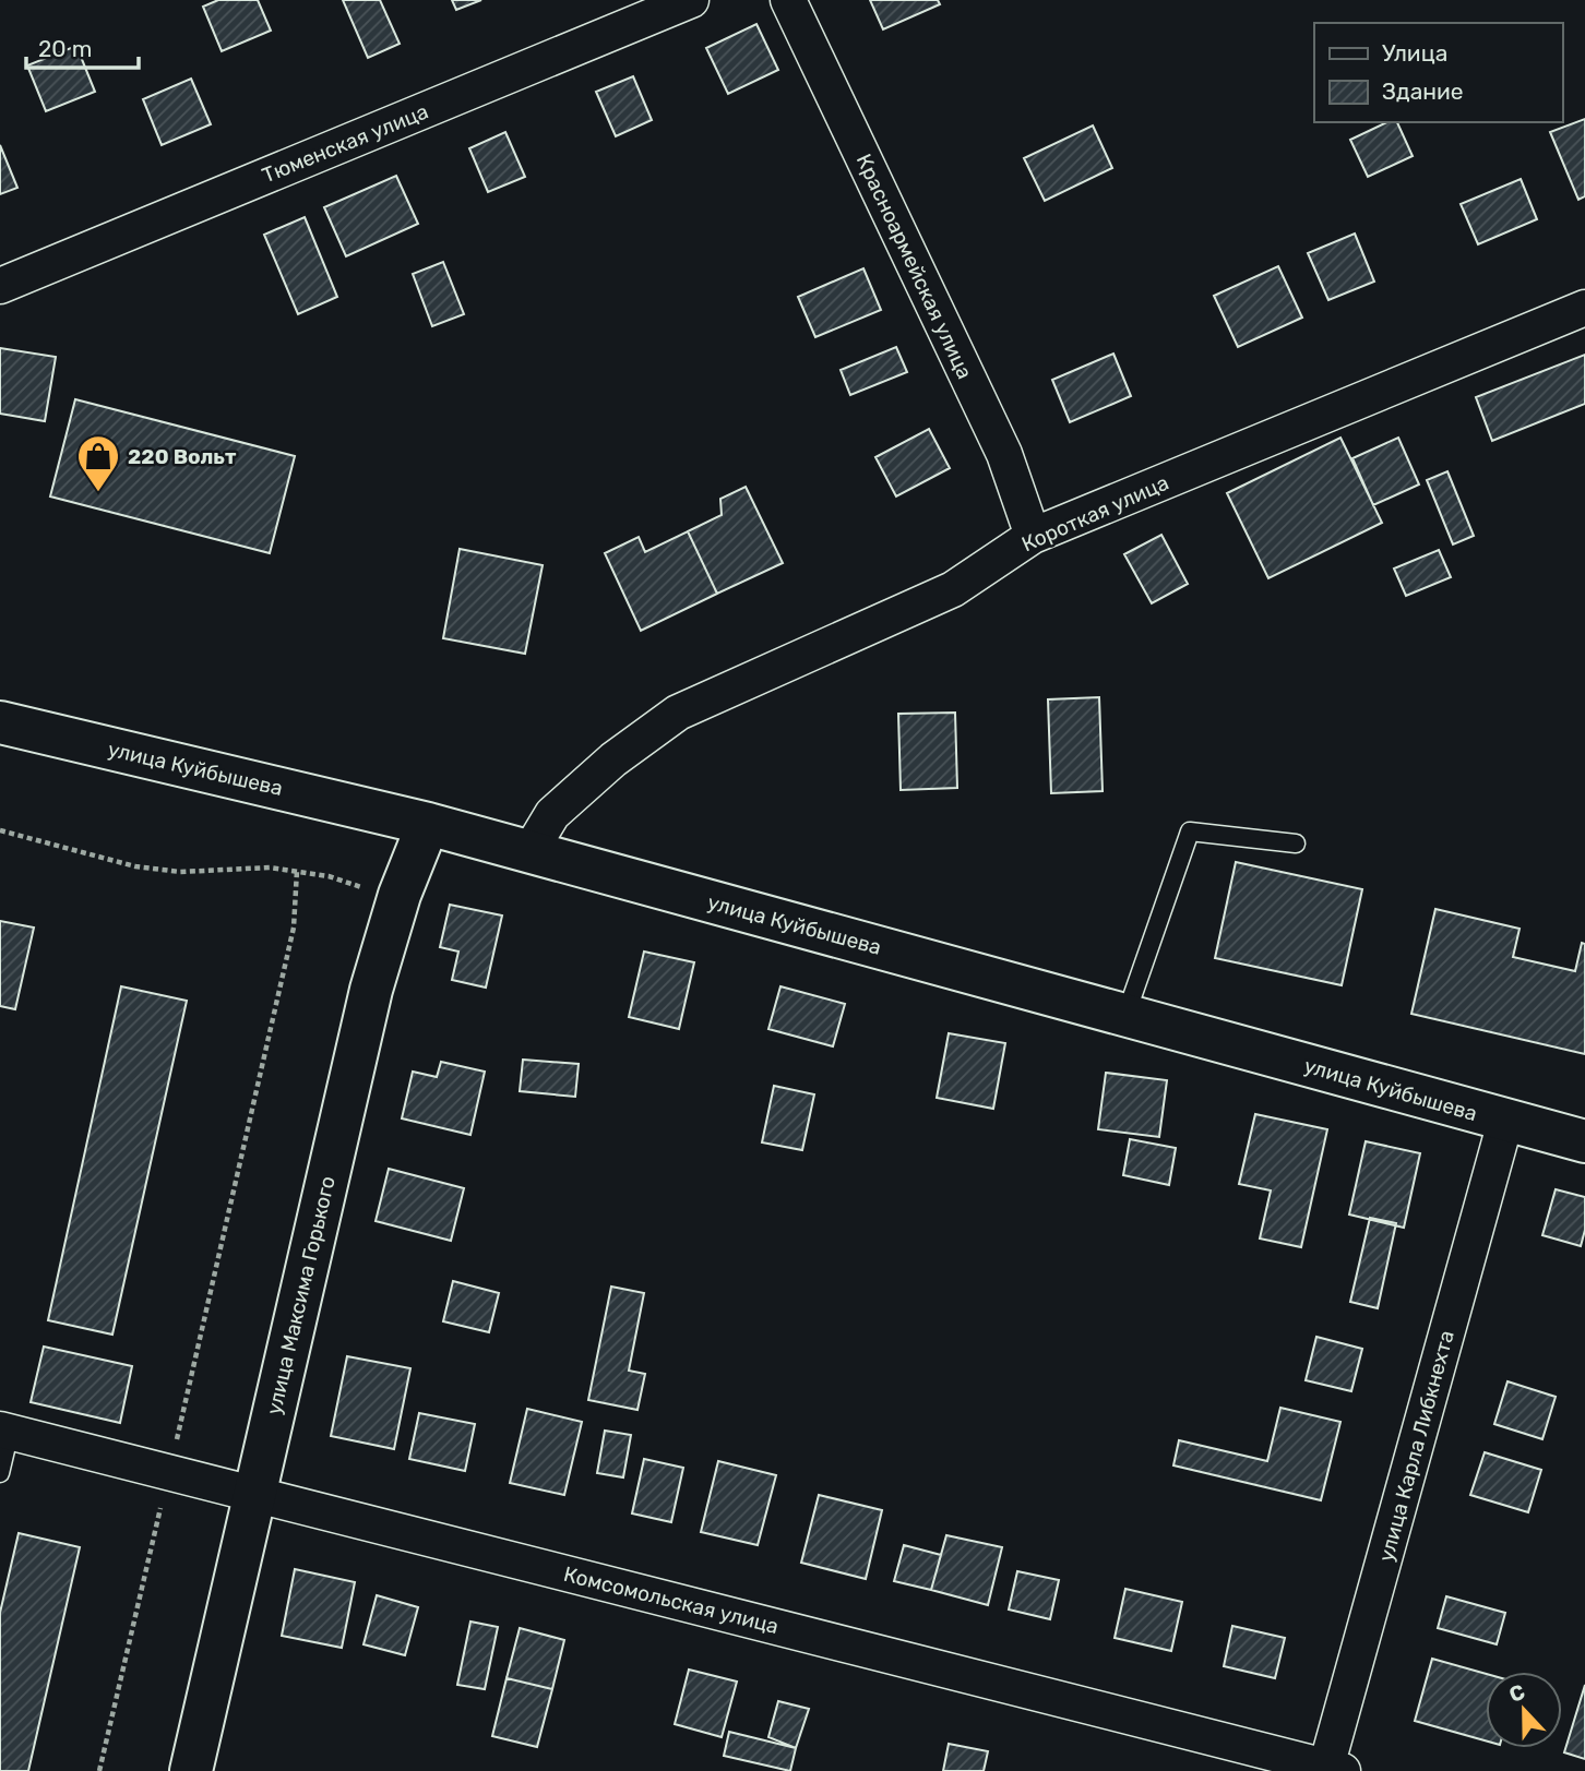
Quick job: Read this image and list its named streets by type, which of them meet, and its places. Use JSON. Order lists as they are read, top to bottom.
{
  "streets": {
    "main road": ["улица Куйбышева", "улица Максима Горького"],
    "street": [
      "Тюменская улица",
      "Красноармейская улица",
      "Короткая улица",
      "улица Карла Либкнехта",
      "Комсомольская улица"
    ]
  },
  "crossings": [
    ["Красноармейская улица", "Короткая улица"],
    ["Короткая улица", "улица Куйбышева"],
    ["улица Куйбышева", "улица Максима Горького"],
    ["улица Куйбышева", "улица Карла Либкнехта"],
    ["улица Максима Горького", "Комсомольская улица"],
    ["улица Карла Либкнехта", "Комсомольская улица"]
  ],
  "places": {
    "shop": ["220 Вольт"]
  },
  "legend": ["Улица", "Здание"],
  "scale_bar": "20 m",
  "north": "top"
}
